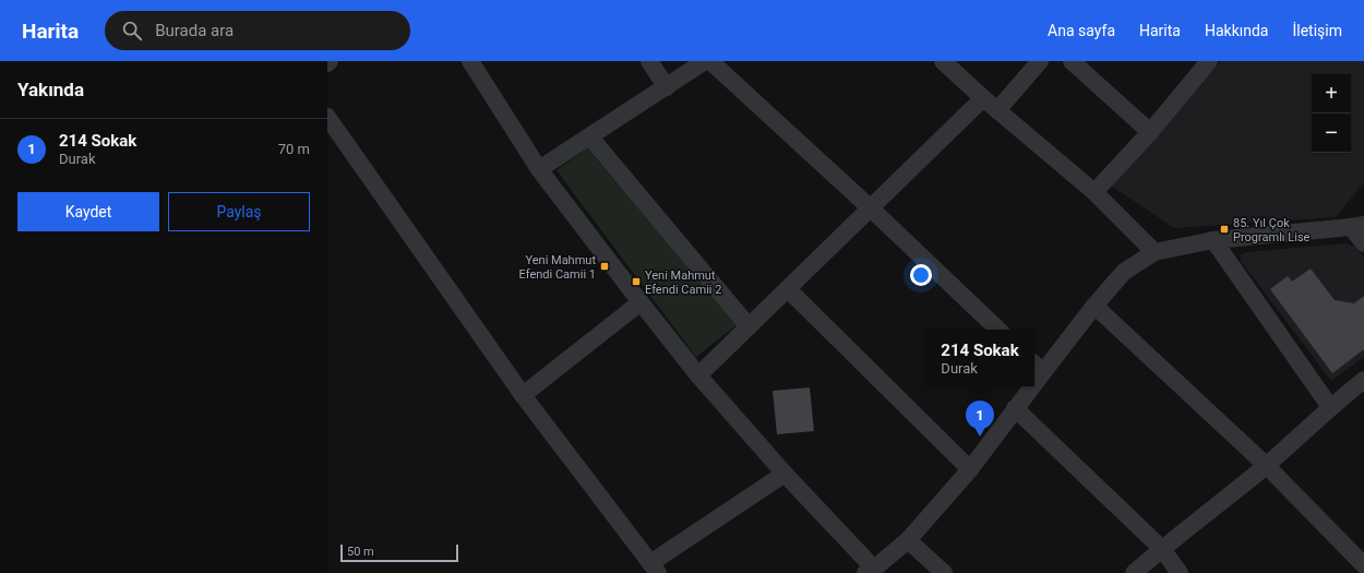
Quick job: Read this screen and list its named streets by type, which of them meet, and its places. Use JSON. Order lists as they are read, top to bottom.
{
  "places": {
    "transit": ["85. Yıl Çok Programlı Lise", "Yeni Mahmut Efendi Camii 1", "Yeni Mahmut Efendi Camii 2"]
  },
  "scale_bar": "50 m",
  "page": {
    "header": "Harita",
    "search": "Burada ara",
    "nav": [
      "Ana sayfa",
      "Harita",
      "Hakkında",
      "İletişim"
    ],
    "heading": "Yakında",
    "map_buttons": ["+", "−"],
    "list": [
      {
        "mark": "1",
        "name": "214 Sokak",
        "note": "Durak",
        "value": "70 m"
      }
    ],
    "buttons": ["Kaydet", "Paylaş"],
    "popup": ["214 Sokak", "Durak"],
    "pins": "1",
    "scale": "50 m"
  }
}
